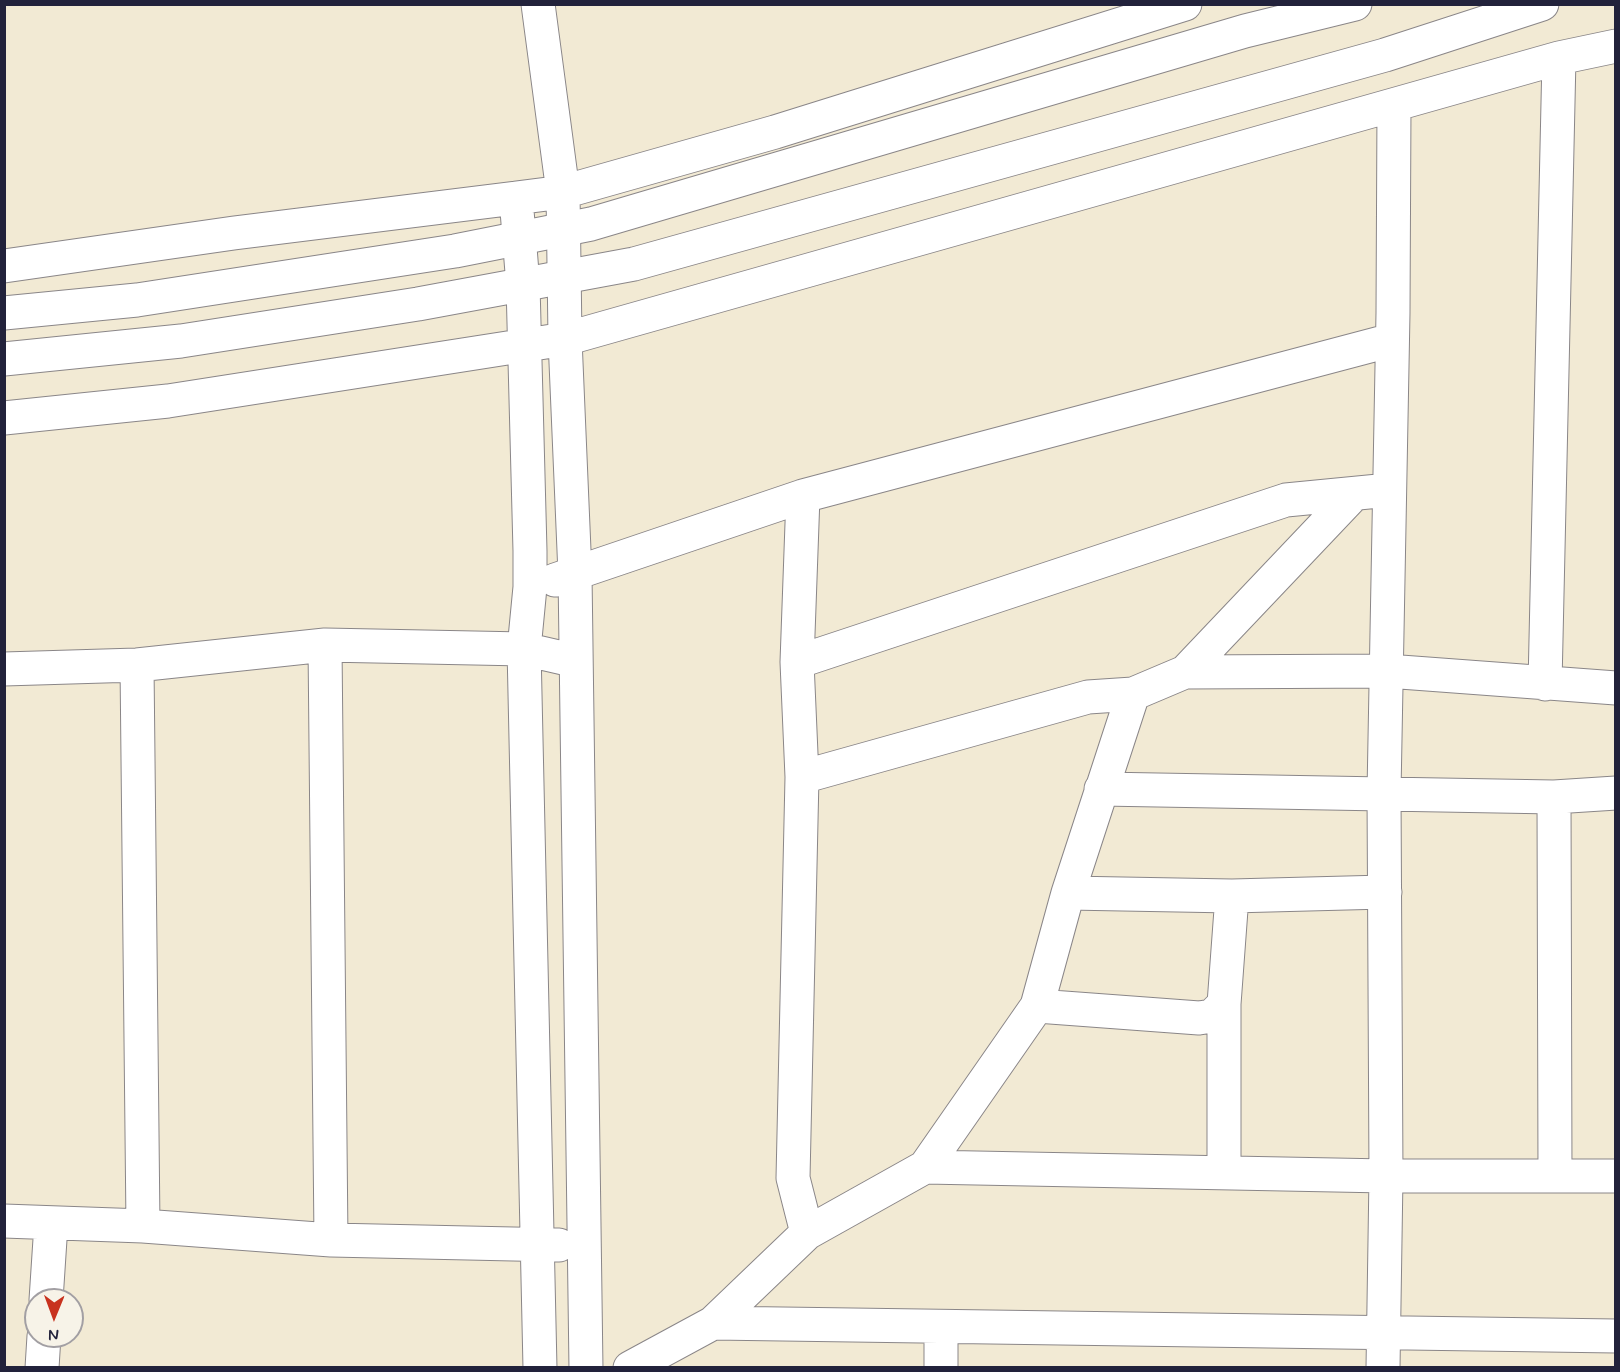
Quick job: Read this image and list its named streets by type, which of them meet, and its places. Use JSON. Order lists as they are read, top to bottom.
{
  "north": "bottom"
}
